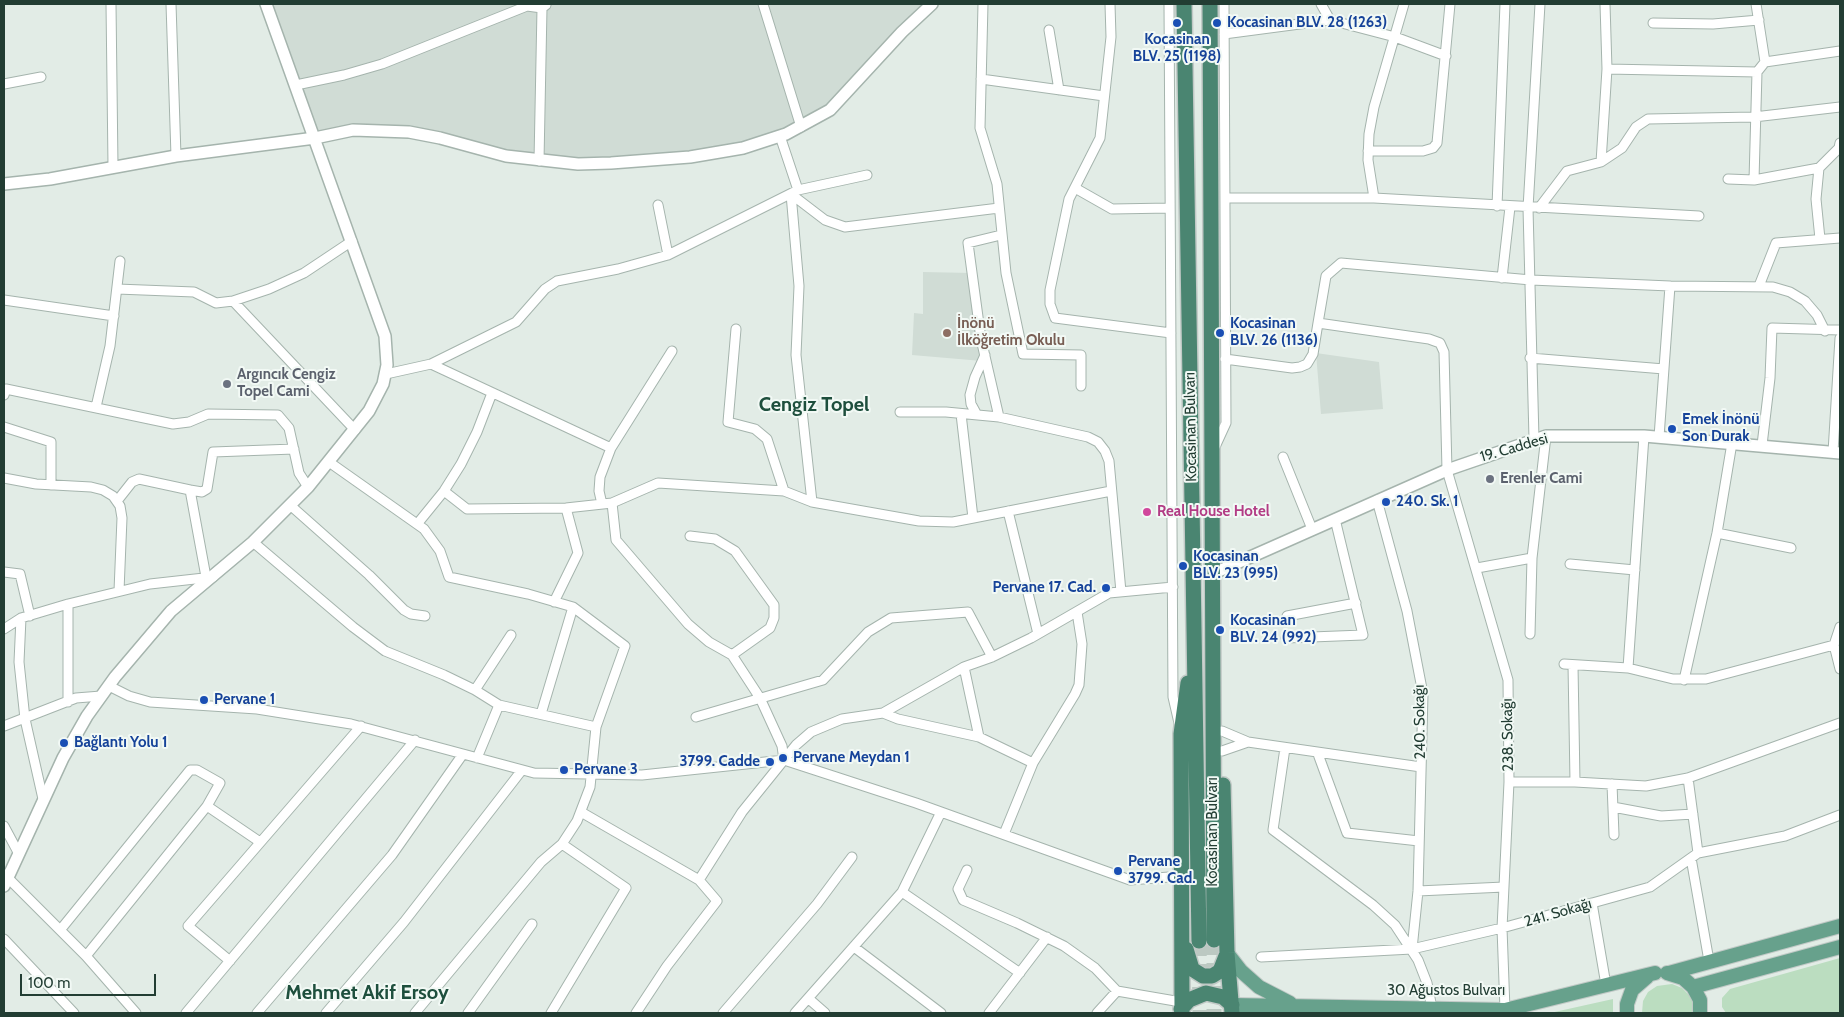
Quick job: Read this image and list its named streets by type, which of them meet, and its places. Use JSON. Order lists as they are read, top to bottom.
{
  "streets": {
    "highway": ["Kocasinan Bulvarı"],
    "main road": ["30 Ağustos Bulvarı"],
    "street": [
      "19. Caddesi",
      "240. Sokağı",
      "238. Sokağı",
      "241. Sokağı"
    ]
  },
  "crossings": [
    ["Kocasinan Bulvarı", "19. Caddesi"],
    ["19. Caddesi", "240. Sokağı"],
    ["19. Caddesi", "238. Sokağı"],
    ["240. Sokağı", "241. Sokağı"],
    ["238. Sokağı", "241. Sokağı"],
    ["238. Sokağı", "30 Ağustos Bulvarı"]
  ],
  "districts": ["Cengiz Topel", "Mehmet Akif Ersoy"],
  "places": [
    "Kocasinan BLV. 25 (1198)",
    "Kocasinan BLV. 28 (1263)",
    "İnönü İlköğretim Okulu",
    "Kocasinan BLV. 26 (1136)",
    "Argıncık Cengiz Topel Cami",
    "Emek İnönü Son Durak",
    "Erenler Cami",
    "240. Sk. 1",
    "Real House Hotel",
    "Kocasinan BLV. 23 (995)",
    "Pervane 17. Cad.",
    "Kocasinan BLV. 24 (992)",
    "Pervane 1",
    "Bağlantı Yolu 1",
    "Pervane Meydan 1",
    "3799. Cadde",
    "Pervane 3",
    "Pervane 3799. Cad."
  ],
  "scale_bar": "100 m"
}
